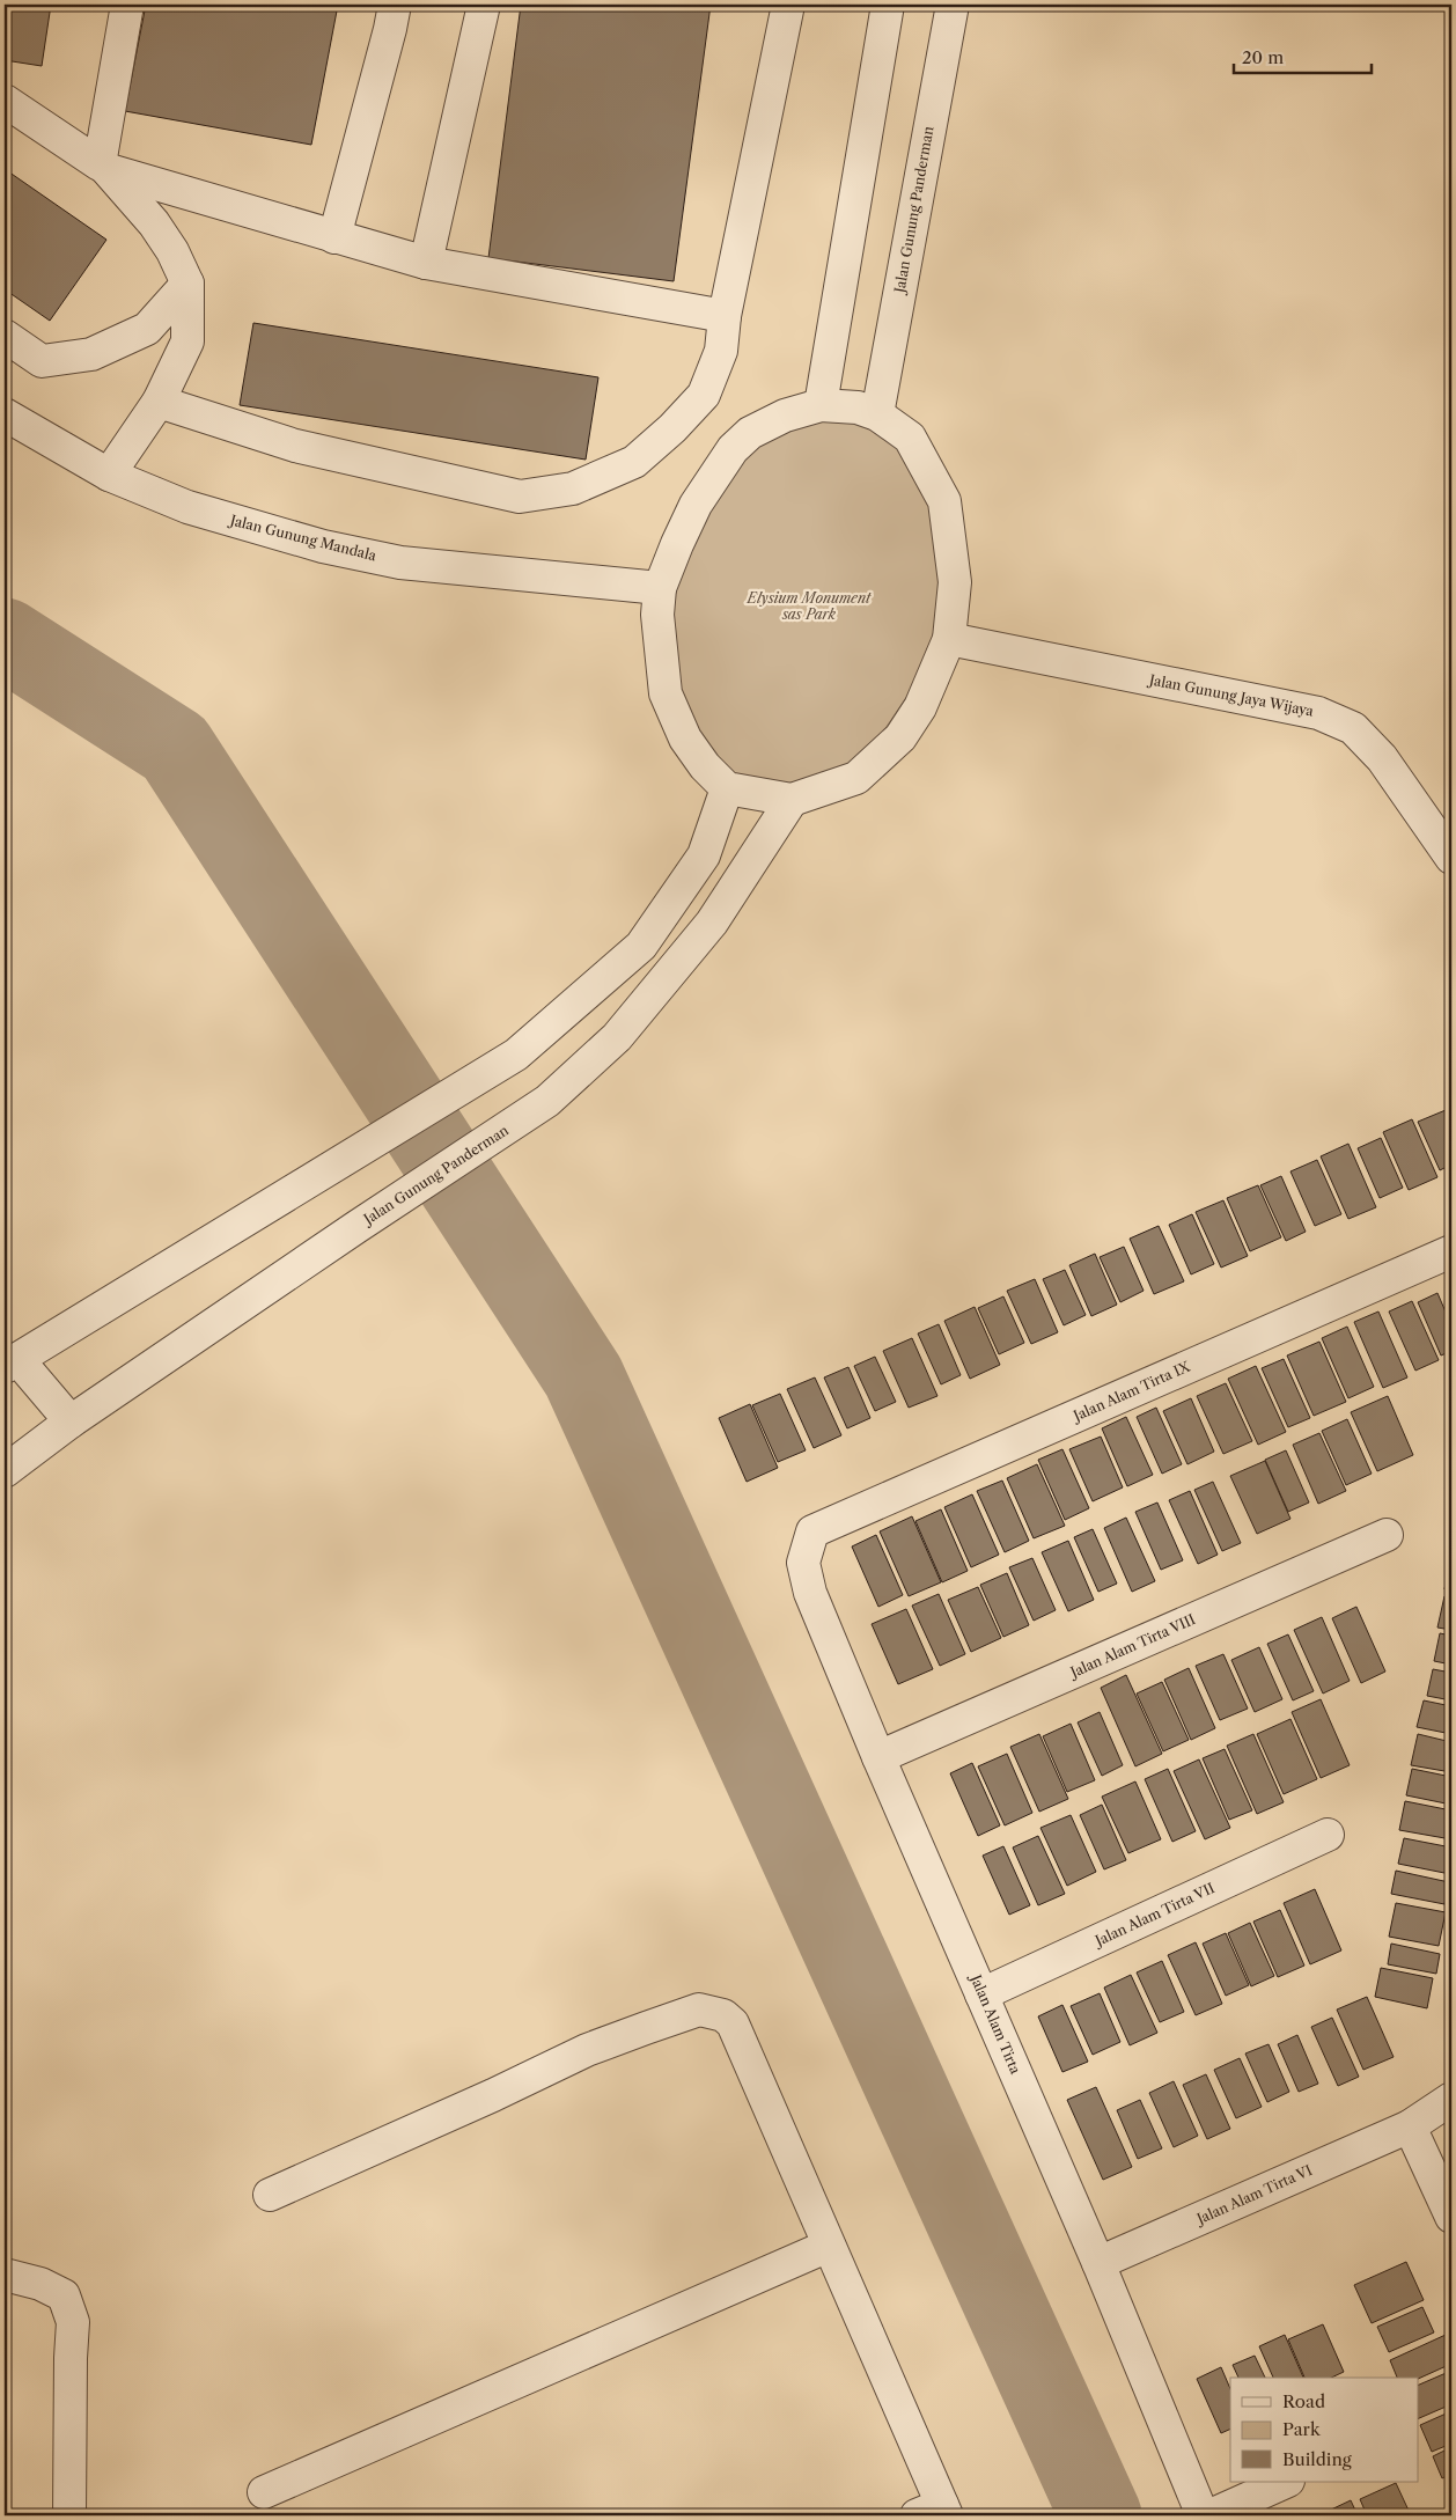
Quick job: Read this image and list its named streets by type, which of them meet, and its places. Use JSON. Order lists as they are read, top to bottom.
{
  "streets": {
    "street": [
      "Jalan Gunung Panderman",
      "Jalan Gunung Mandala",
      "Jalan Gunung Jaya Wijaya",
      "Jalan Alam Tirta IX",
      "Jalan Alam Tirta VIII",
      "Jalan Alam Tirta VII",
      "Jalan Alam Tirta",
      "Jalan Alam Tirta VI"
    ]
  },
  "crossings": [
    ["Jalan Alam Tirta IX", "Jalan Alam Tirta"],
    ["Jalan Alam Tirta VIII", "Jalan Alam Tirta"],
    ["Jalan Alam Tirta VII", "Jalan Alam Tirta"],
    ["Jalan Alam Tirta", "Jalan Alam Tirta VI"]
  ],
  "parks": ["Elysium Monument sas Park"],
  "legend": ["Road", "Park", "Building"],
  "scale_bar": "20 m"
}
